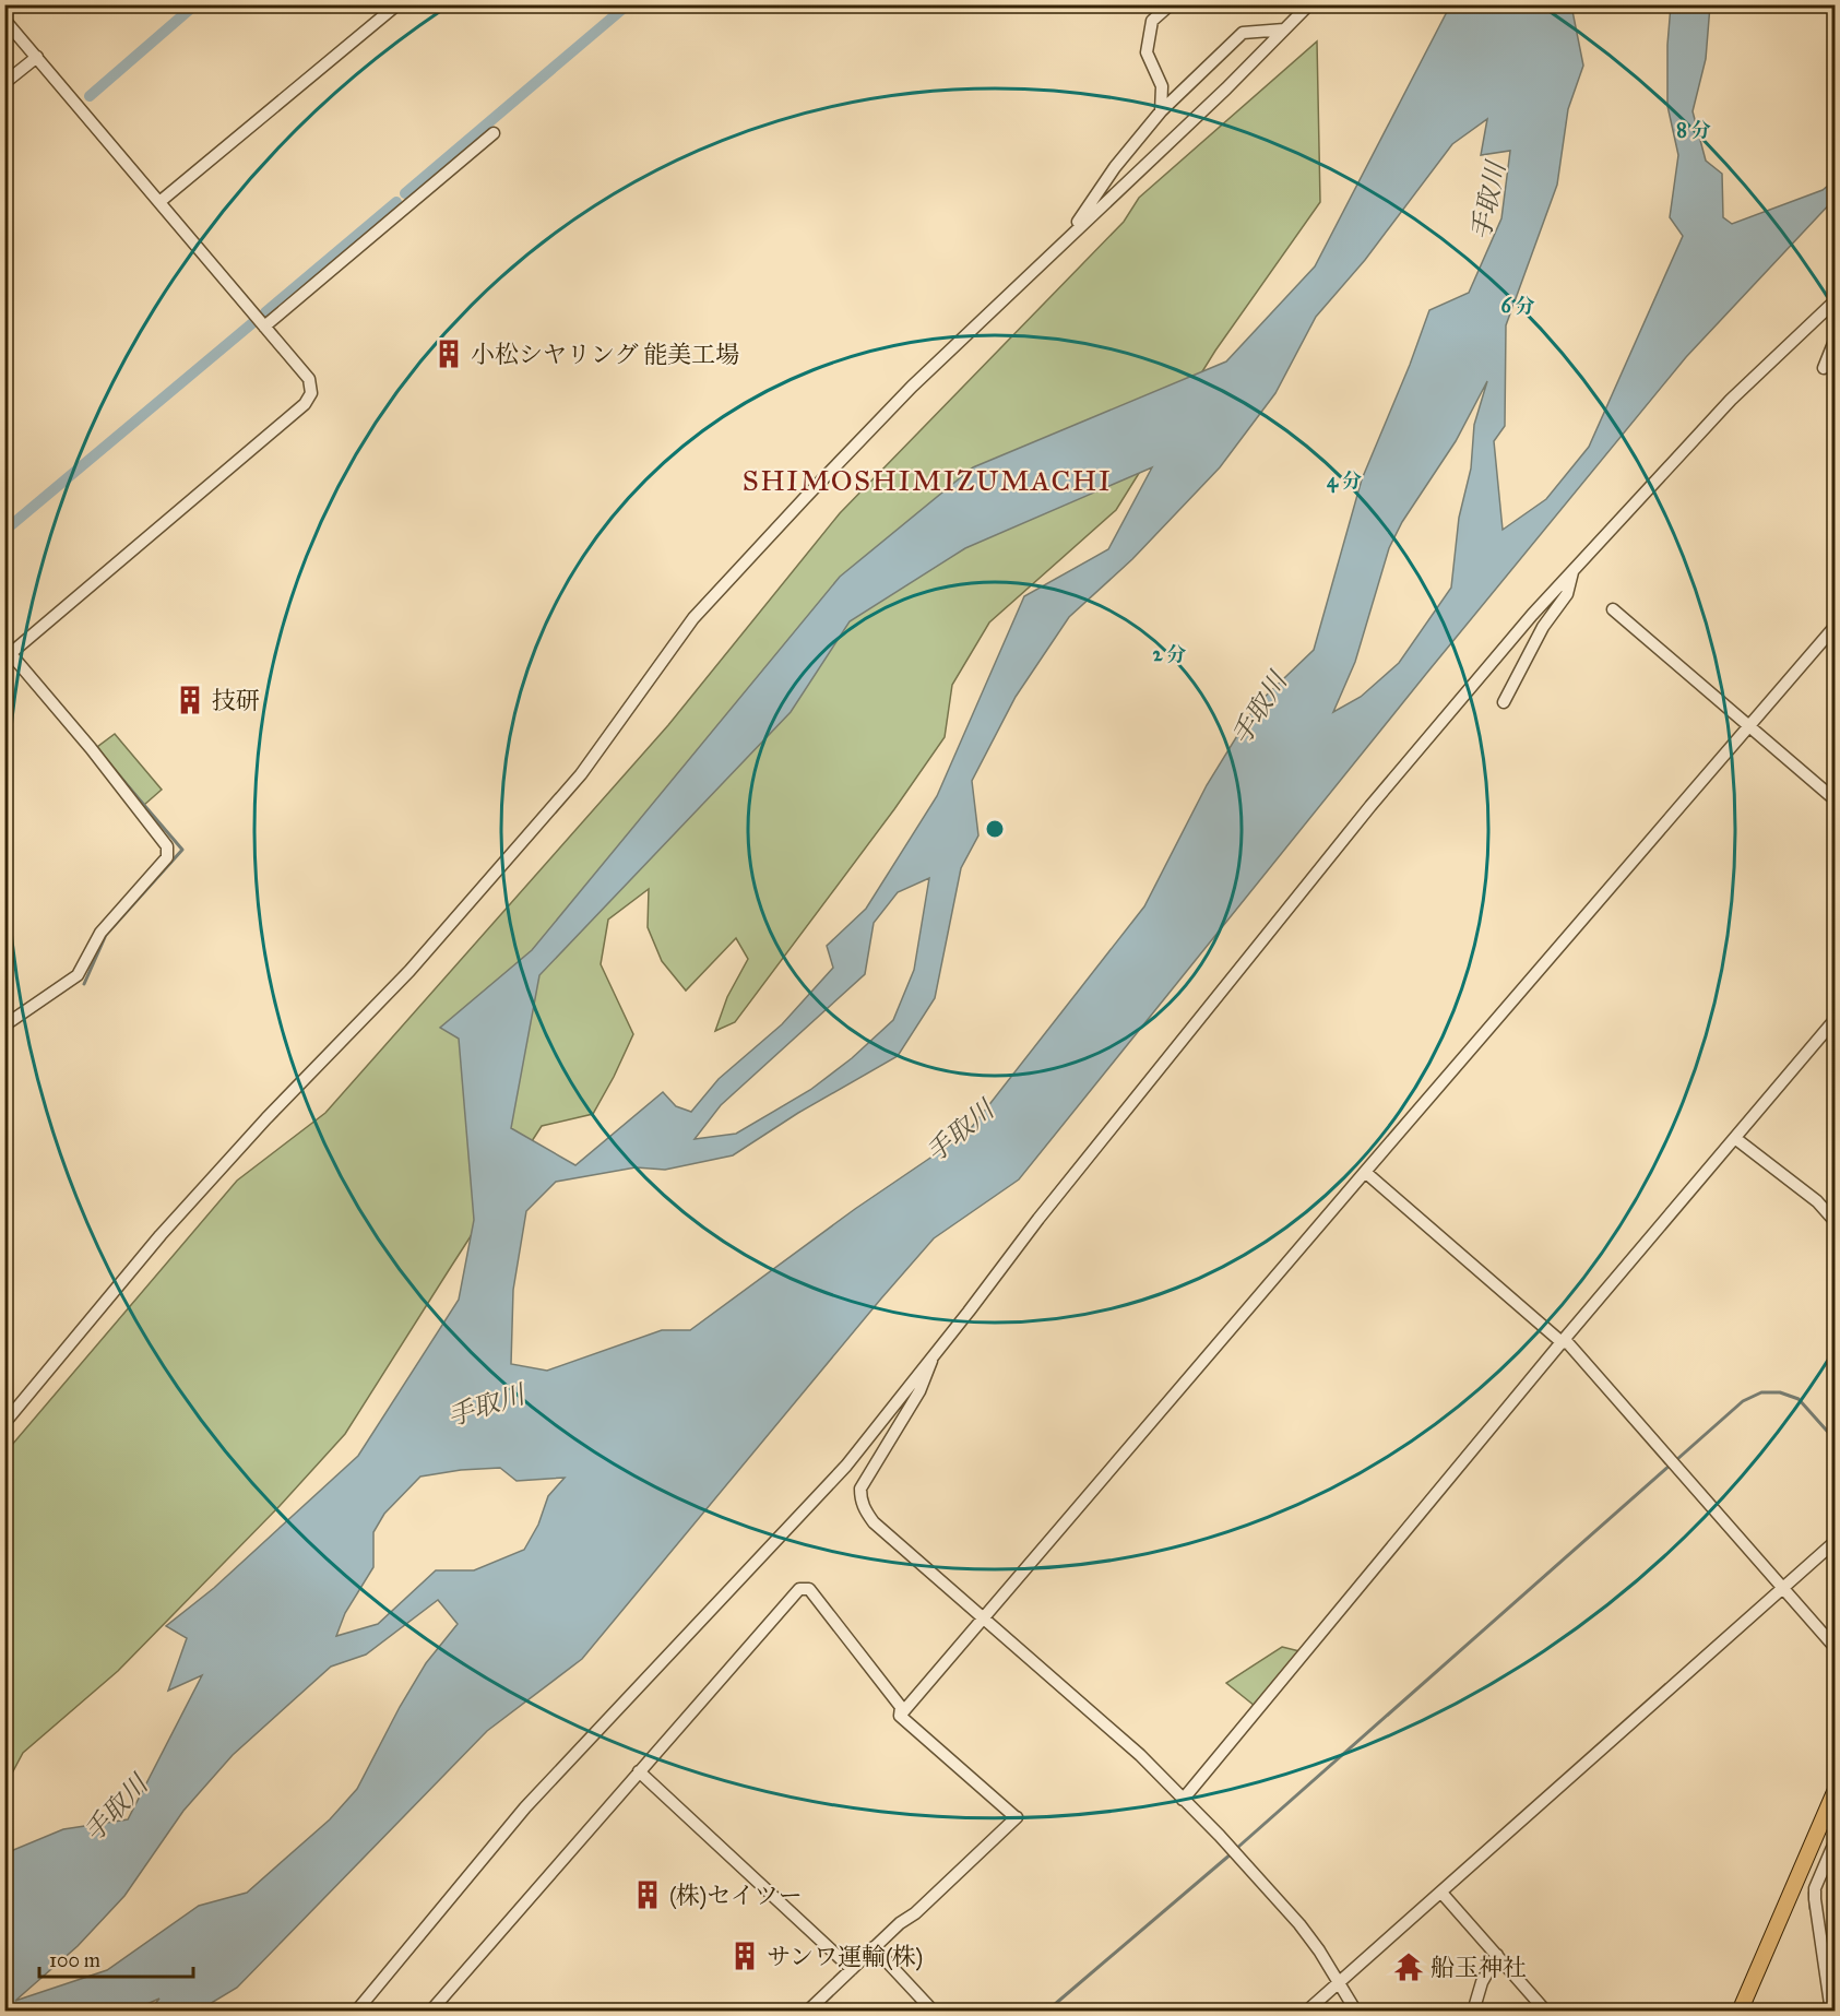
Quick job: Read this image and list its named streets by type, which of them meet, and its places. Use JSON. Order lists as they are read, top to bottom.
{
  "districts": ["SHIMOSHIMIZUMACHI"],
  "water": ["手取川"],
  "places": {
    "building": [
      "小松シヤリング 能美工場",
      "技研",
      "(株)セイツー",
      "サンワ運輸(株)"
    ],
    "temple": ["船玉神社"]
  },
  "scale_bar": "100 m",
  "rings": [
    "8 分",
    "6 分",
    "4 分",
    "2 分"
  ]
}
